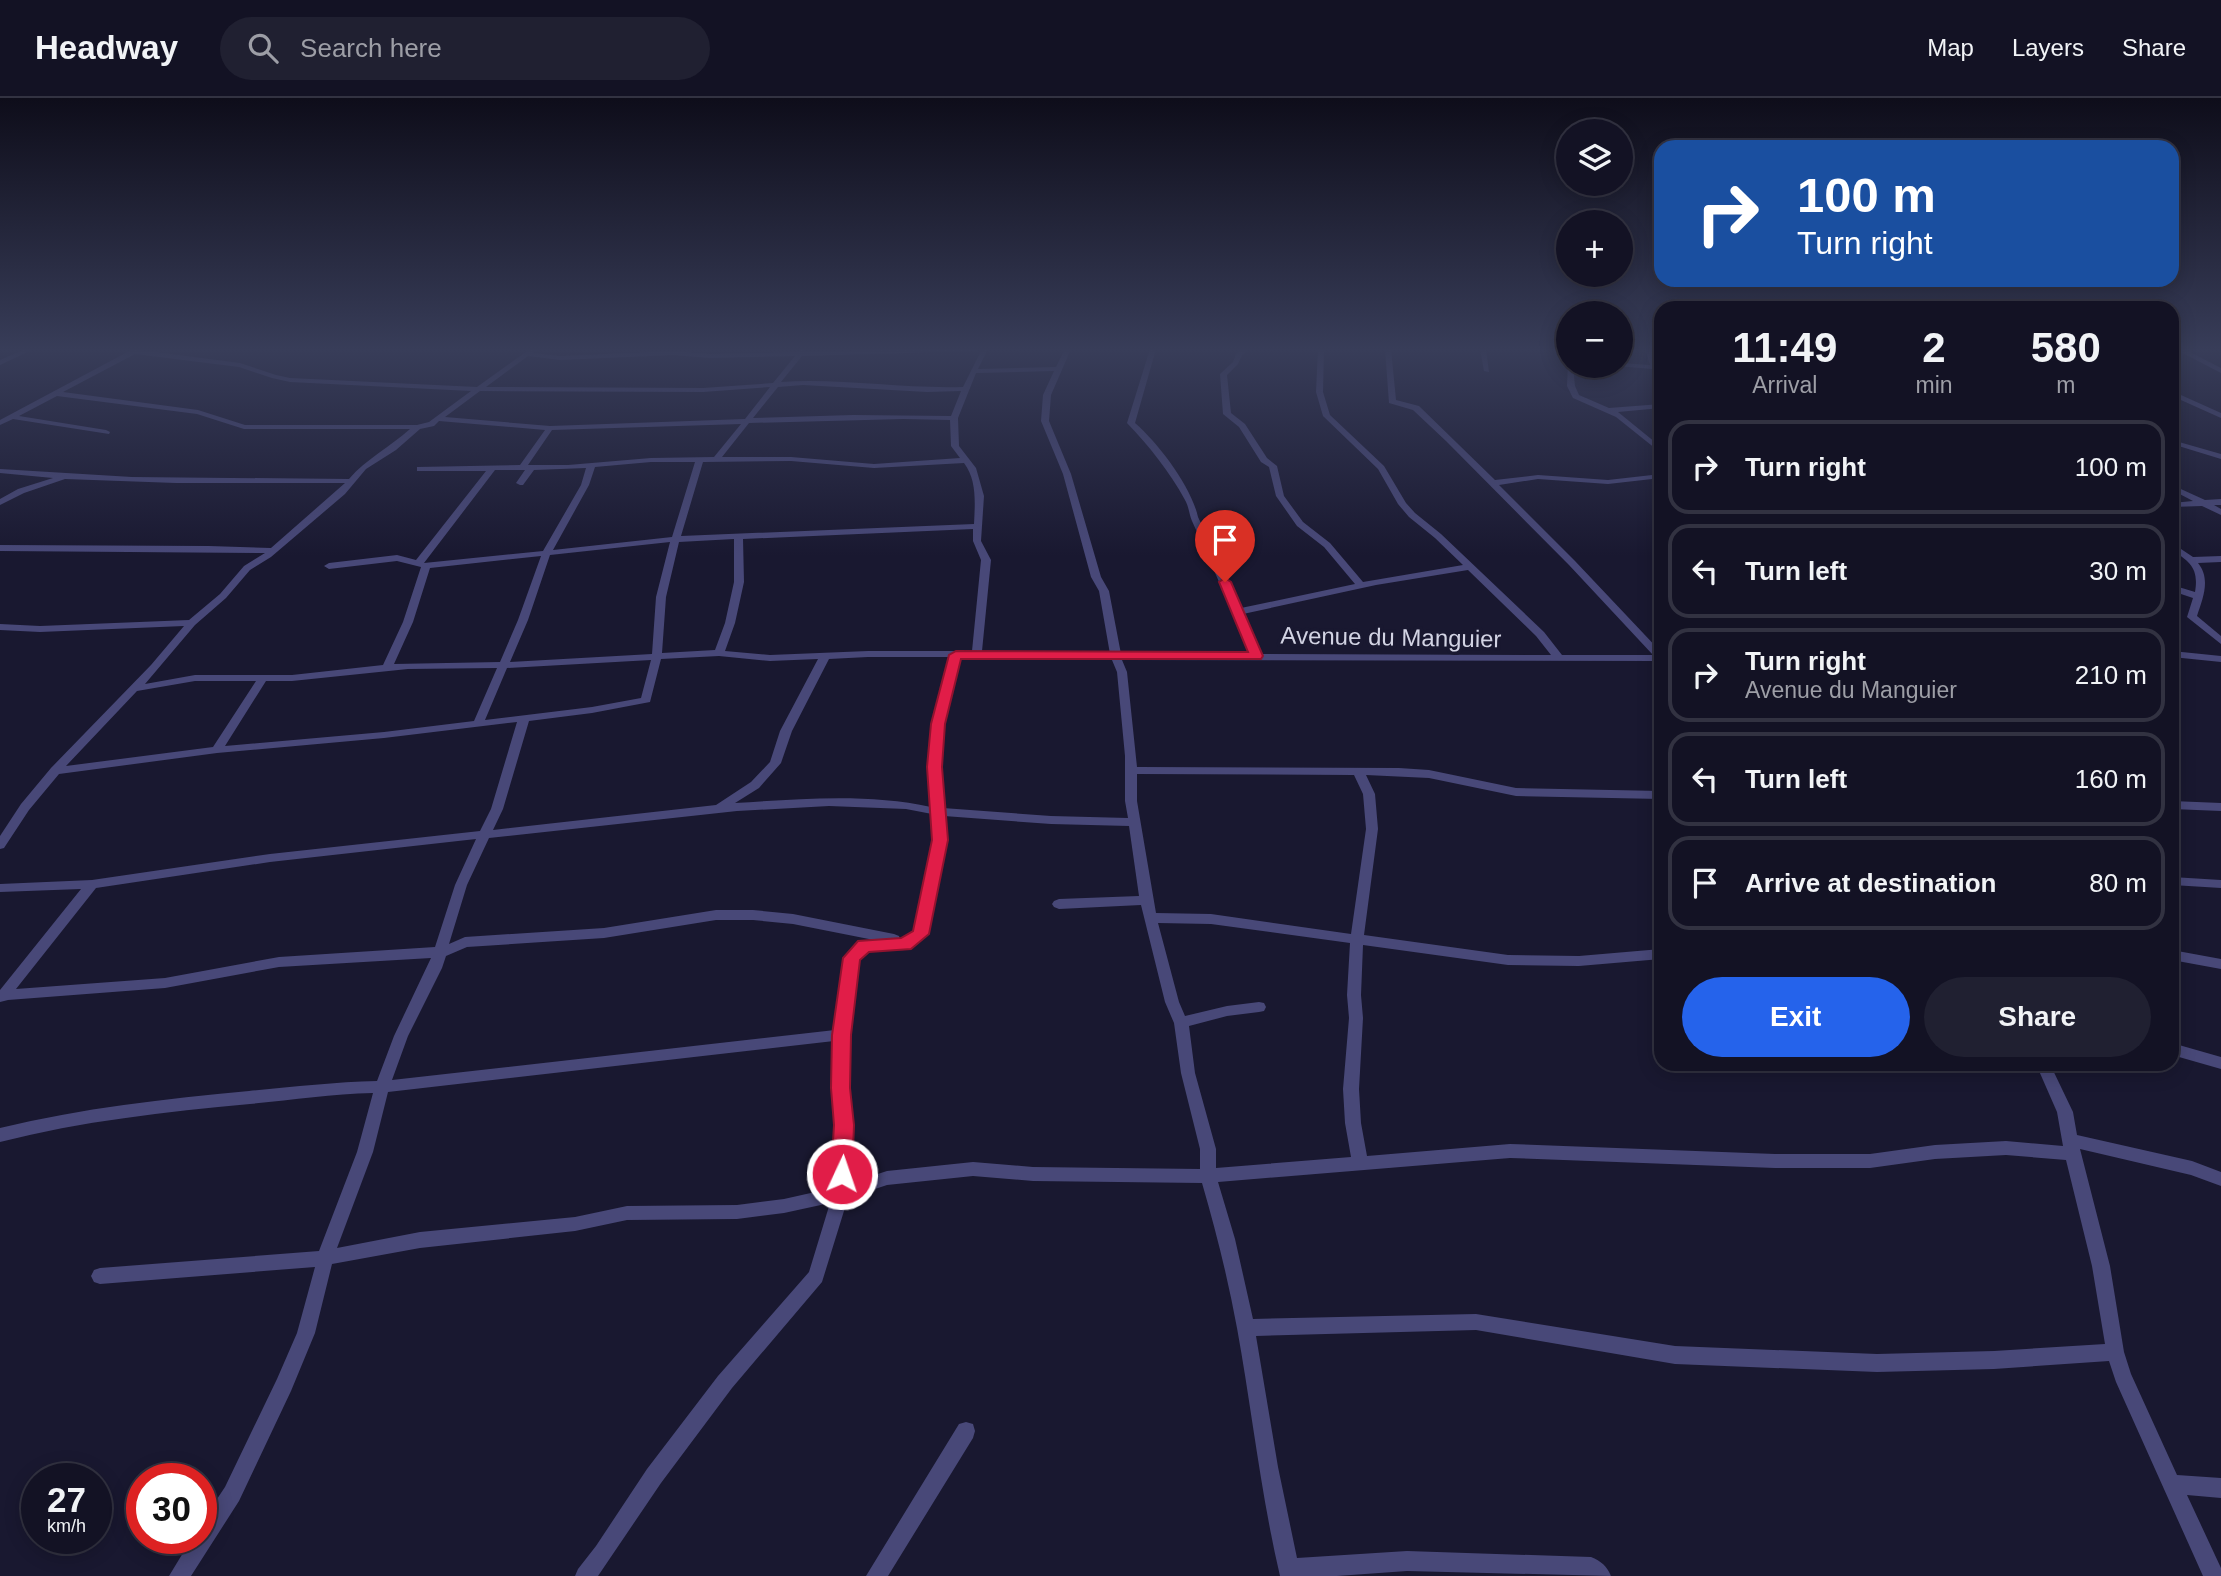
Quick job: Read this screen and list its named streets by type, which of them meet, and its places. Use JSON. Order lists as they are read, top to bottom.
{
  "streets": {
    "street": ["Avenue du Manguier"]
  },
  "page": {
    "header": "Headway",
    "search": "Search here",
    "nav": ["Map", "Layers", "Share"],
    "map_buttons": ["+", "−"],
    "turn": ["100 m", "Turn right"],
    "eta": [
      "11:49",
      "Arrival",
      "2",
      "min",
      "580",
      "m"
    ],
    "list": [
      {
        "name": "Turn right",
        "value": "100 m"
      },
      {
        "name": "Turn left",
        "value": "30 m"
      },
      {
        "name": "Turn right",
        "note": "Avenue du Manguier",
        "value": "210 m"
      },
      {
        "name": "Turn left",
        "value": "160 m"
      },
      {
        "name": "Arrive at destination",
        "value": "80 m"
      }
    ],
    "buttons": ["Exit", "Share"],
    "speed": "27 km/h",
    "limit": "30"
  }
}
